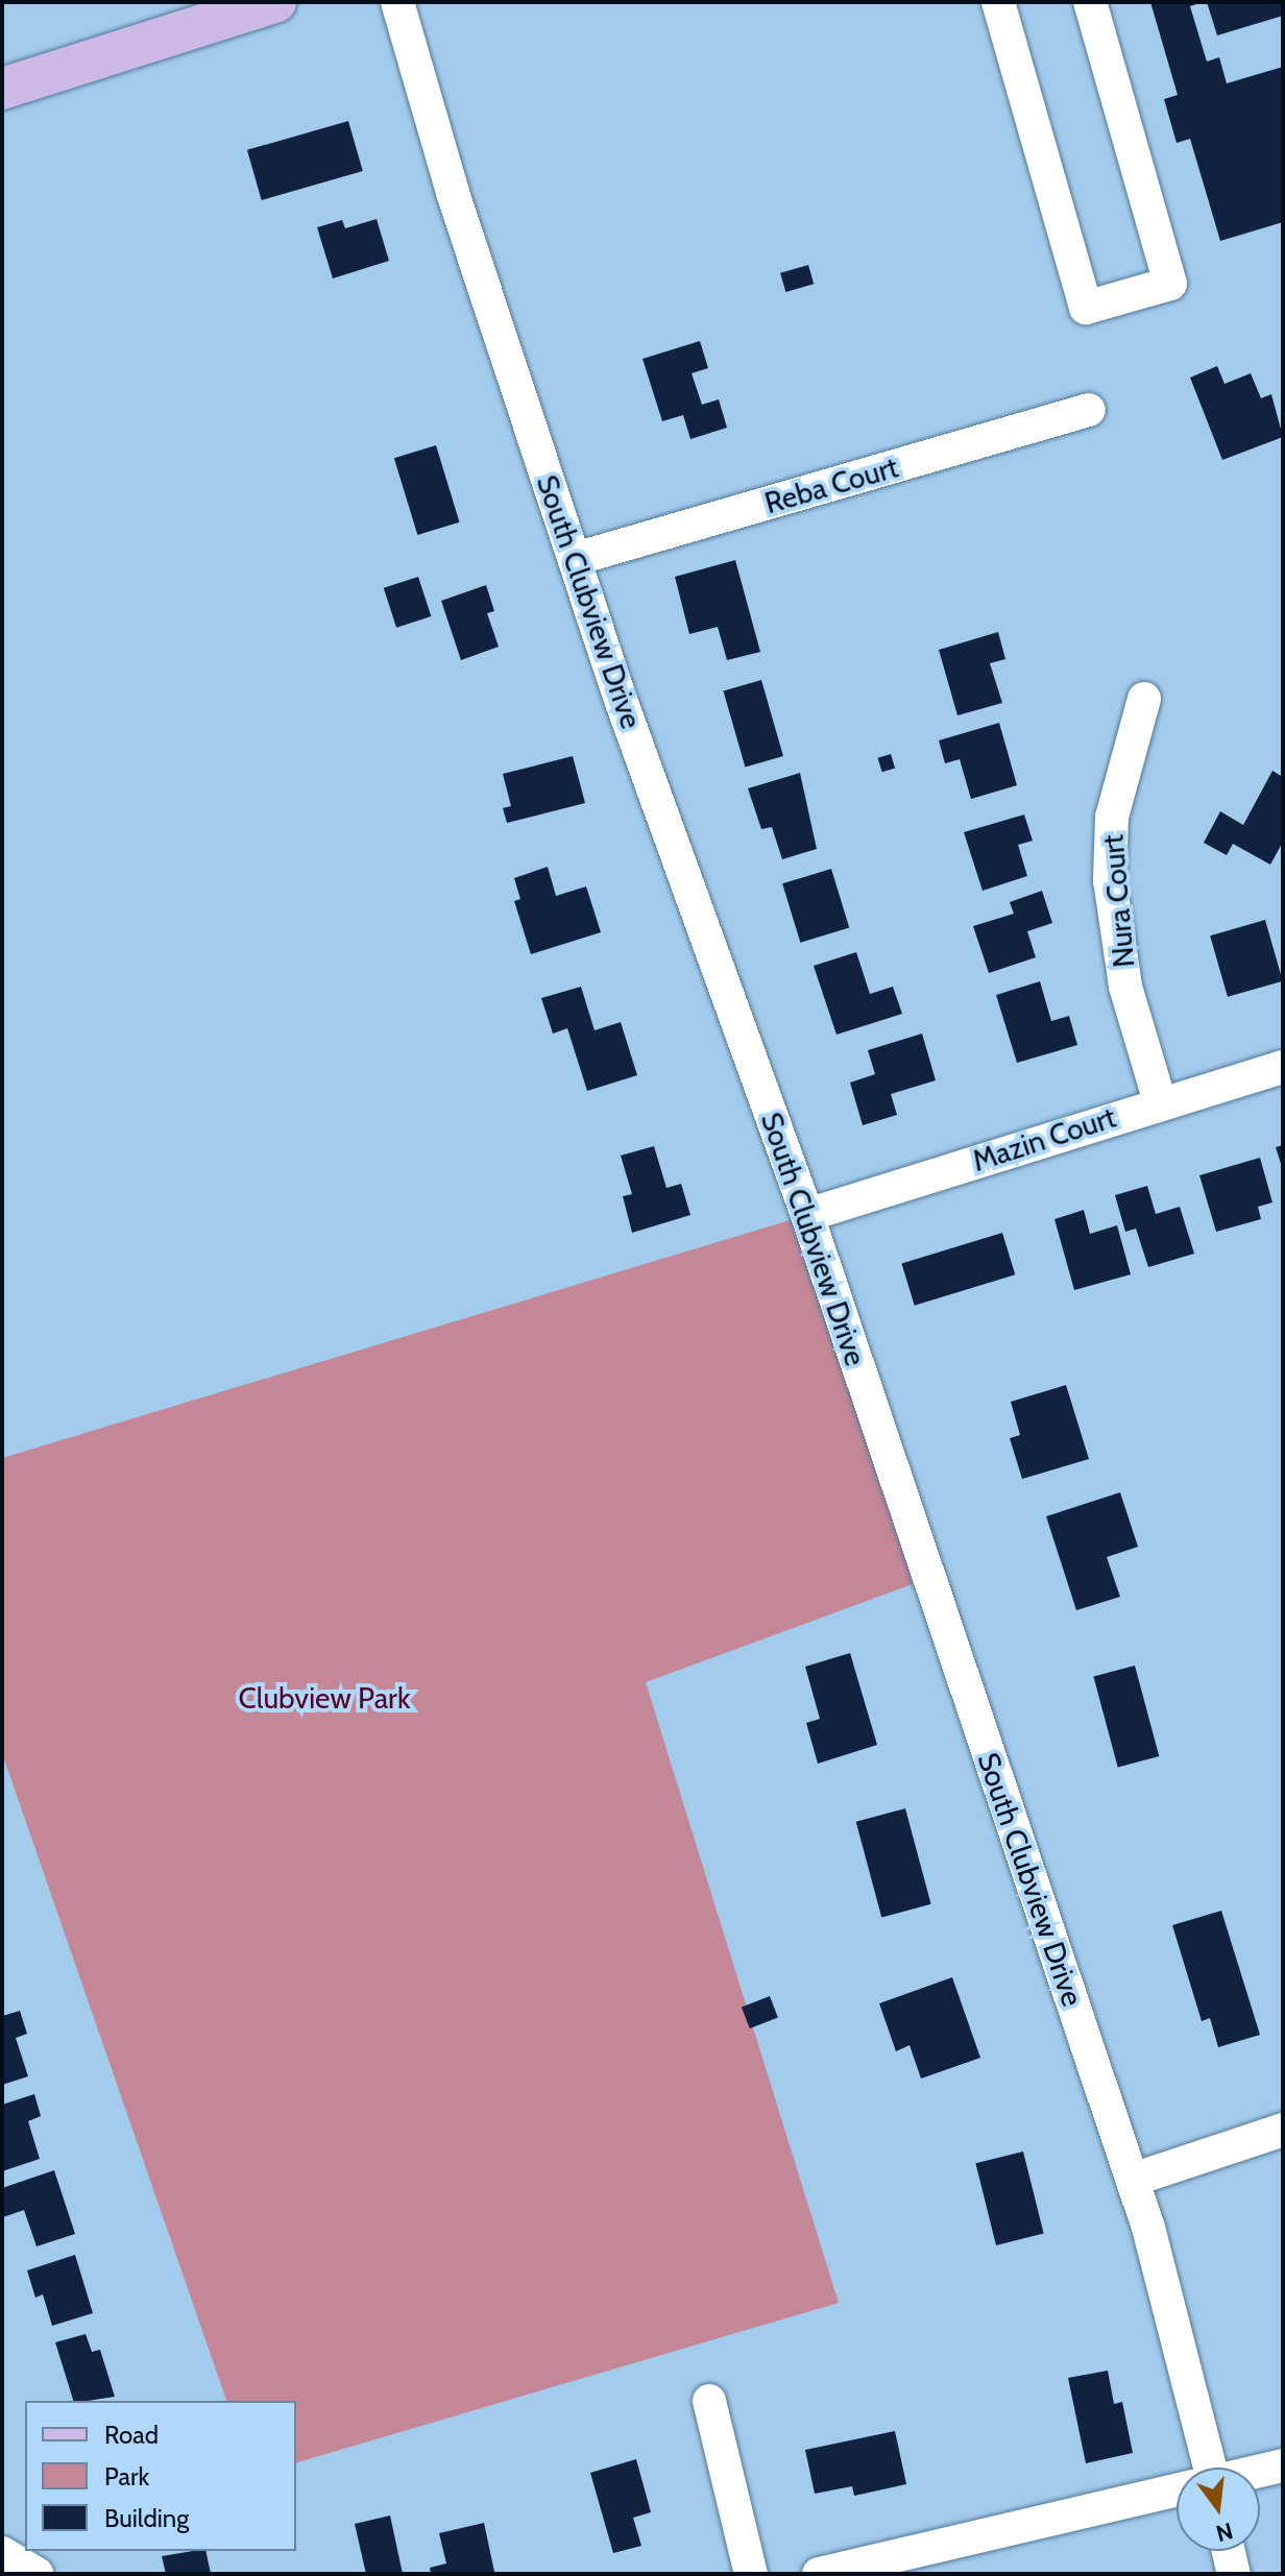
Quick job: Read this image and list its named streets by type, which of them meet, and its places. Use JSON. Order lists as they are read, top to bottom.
{
  "streets": {
    "street": [
      "Reba Court",
      "South Clubview Drive",
      "Nura Court",
      "Mazin Court"
    ]
  },
  "crossings": [
    ["Reba Court", "South Clubview Drive"],
    ["South Clubview Drive", "Mazin Court"],
    ["Nura Court", "Mazin Court"]
  ],
  "parks": ["Clubview Park"],
  "legend": ["Road", "Park", "Building"],
  "north": "bottom"
}
